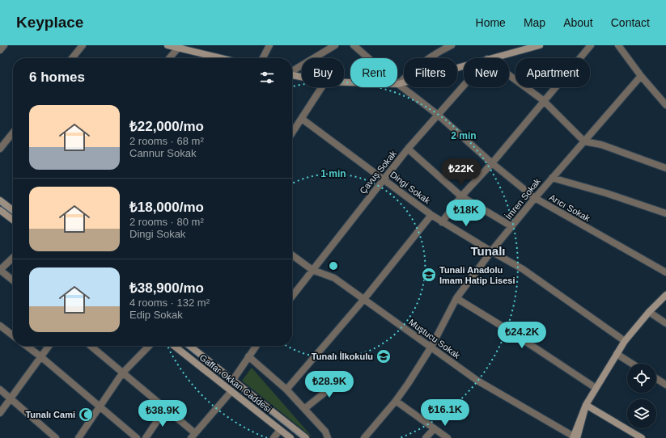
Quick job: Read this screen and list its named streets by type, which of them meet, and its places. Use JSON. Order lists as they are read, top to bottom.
{
  "streets": {
    "main road": ["Gaffar Okkan Caddesi"],
    "street": [
      "Çavuş Sokak",
      "Dingi Sokak",
      "İmren Sokak",
      "Arıcı Sokak",
      "Muştucu Sokak"
    ]
  },
  "crossings": [
    ["Çavuş Sokak", "Dingi Sokak"],
    ["Çavuş Sokak", "Arıcı Sokak"],
    ["Çavuş Sokak", "Muştucu Sokak"],
    ["Dingi Sokak", "İmren Sokak"],
    ["İmren Sokak", "Arıcı Sokak"],
    ["İmren Sokak", "Muştucu Sokak"]
  ],
  "districts": ["Tunalı"],
  "places": {
    "school or university": ["Tunali Anadolu Imam Hatip Lisesi", "Tunalı İlkokulu"],
    "mosque": ["Tunalı Cami"]
  },
  "page": {
    "header": "Keyplace",
    "nav": [
      "Home",
      "Map",
      "About",
      "Contact"
    ],
    "chip": [
      "Buy",
      "Rent",
      "Filters",
      "New",
      "Apartment"
    ],
    "heading": "6 homes",
    "list": [
      {
        "name": "₺22,000/mo",
        "note": "2 rooms · 68 m² · Cannur Sokak"
      },
      {
        "name": "₺18,000/mo",
        "note": "2 rooms · 80 m² · Dingi Sokak"
      },
      {
        "name": "₺38,900/mo",
        "note": "4 rooms · 132 m² · Edip Sokak"
      }
    ],
    "price": [
      "₺22K",
      "₺18K",
      "₺24.2K",
      "₺28.9K",
      "₺16.1K",
      "₺38.9K"
    ]
  },
  "rings": ["2 min", "1 min"]
}
